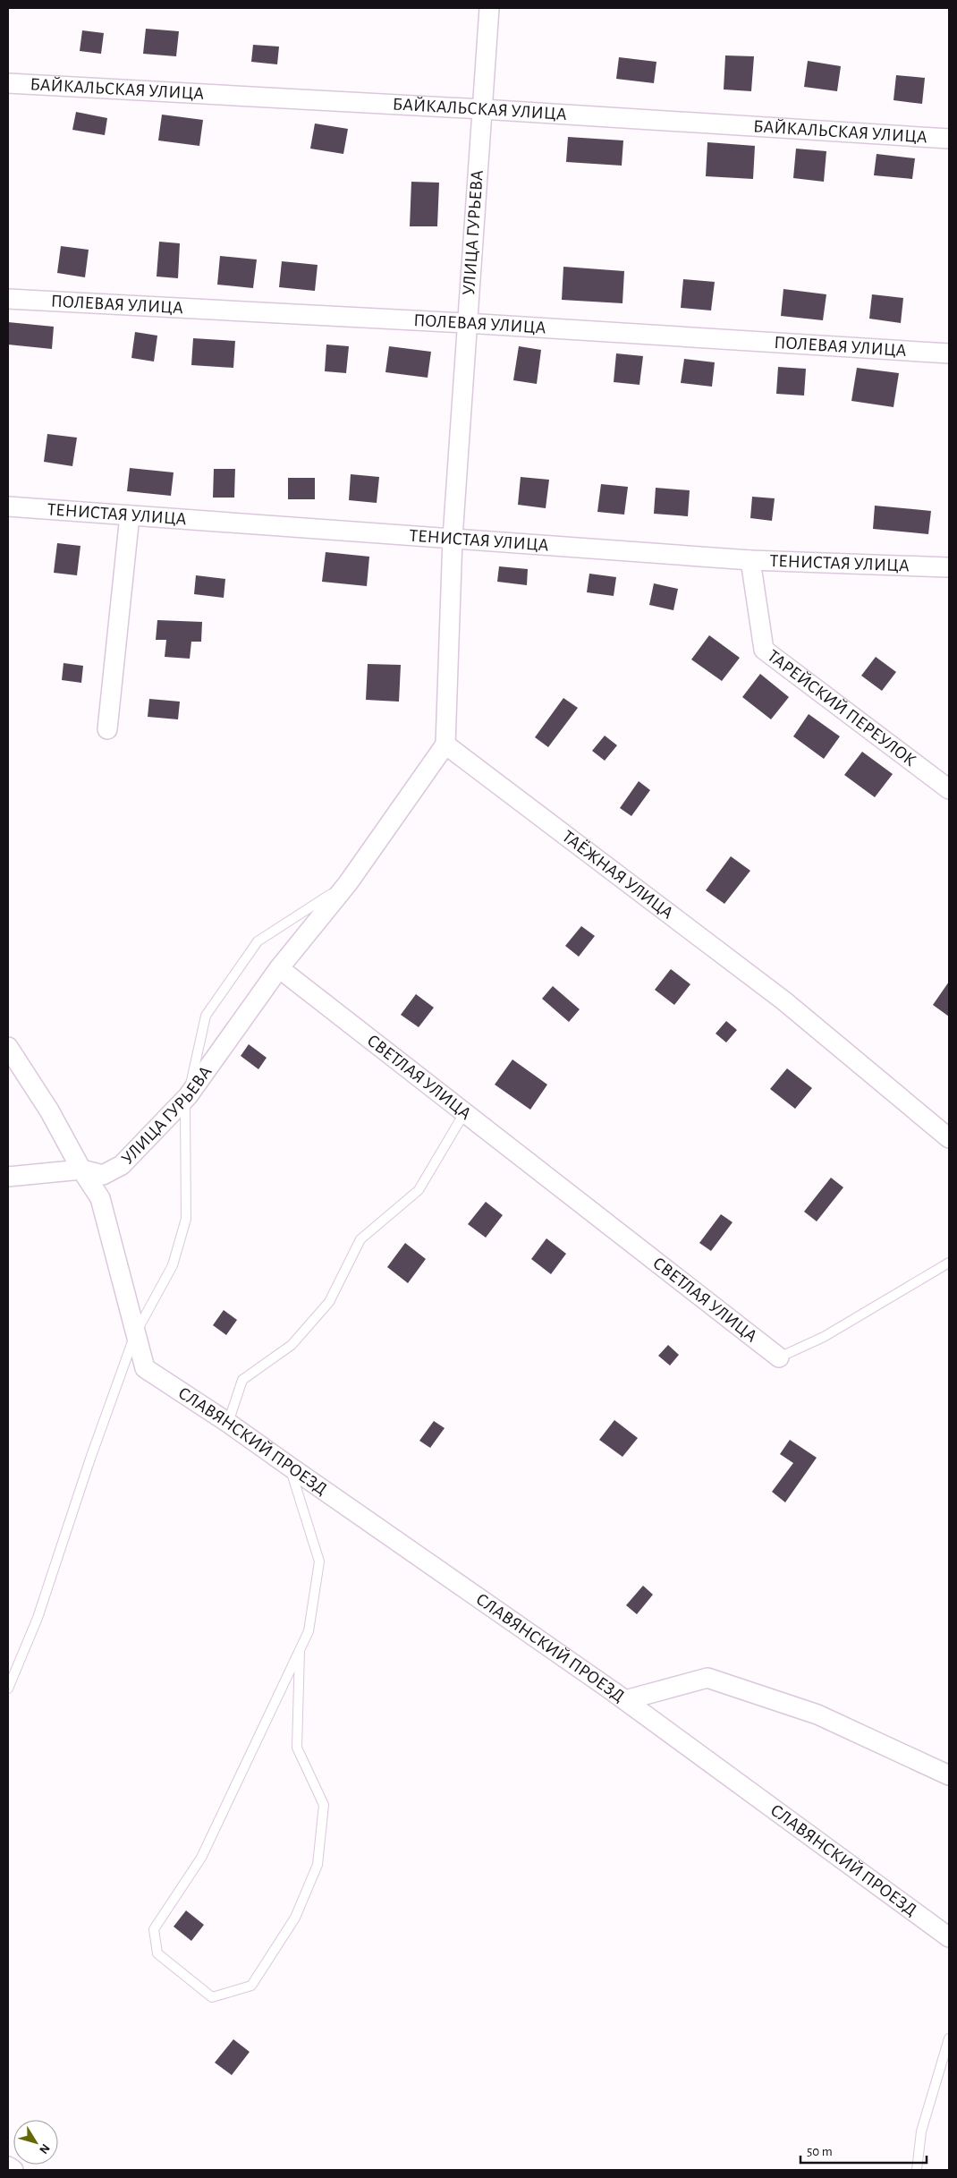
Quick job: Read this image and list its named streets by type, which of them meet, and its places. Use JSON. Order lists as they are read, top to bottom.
{
  "streets": {
    "street": [
      "БАЙКАЛЬСКАЯ УЛИЦА",
      "УЛИЦА ГУРЬЕВА",
      "ПОЛЕВАЯ УЛИЦА",
      "ТЕНИСТАЯ УЛИЦА",
      "ТАРЕЙСКИЙ ПЕРЕУЛОК",
      "ТАЁЖНАЯ УЛИЦА",
      "СВЕТЛАЯ УЛИЦА",
      "СЛАВЯНСКИЙ ПРОЕЗД"
    ]
  },
  "crossings": [
    ["БАЙКАЛЬСКАЯ УЛИЦА", "УЛИЦА ГУРЬЕВА"],
    ["УЛИЦА ГУРЬЕВА", "ПОЛЕВАЯ УЛИЦА"],
    ["УЛИЦА ГУРЬЕВА", "ТЕНИСТАЯ УЛИЦА"],
    ["УЛИЦА ГУРЬЕВА", "СВЕТЛАЯ УЛИЦА"],
    ["ТЕНИСТАЯ УЛИЦА", "ТАРЕЙСКИЙ ПЕРЕУЛОК"]
  ],
  "scale_bar": "50 m",
  "north": "bottom right"
}
